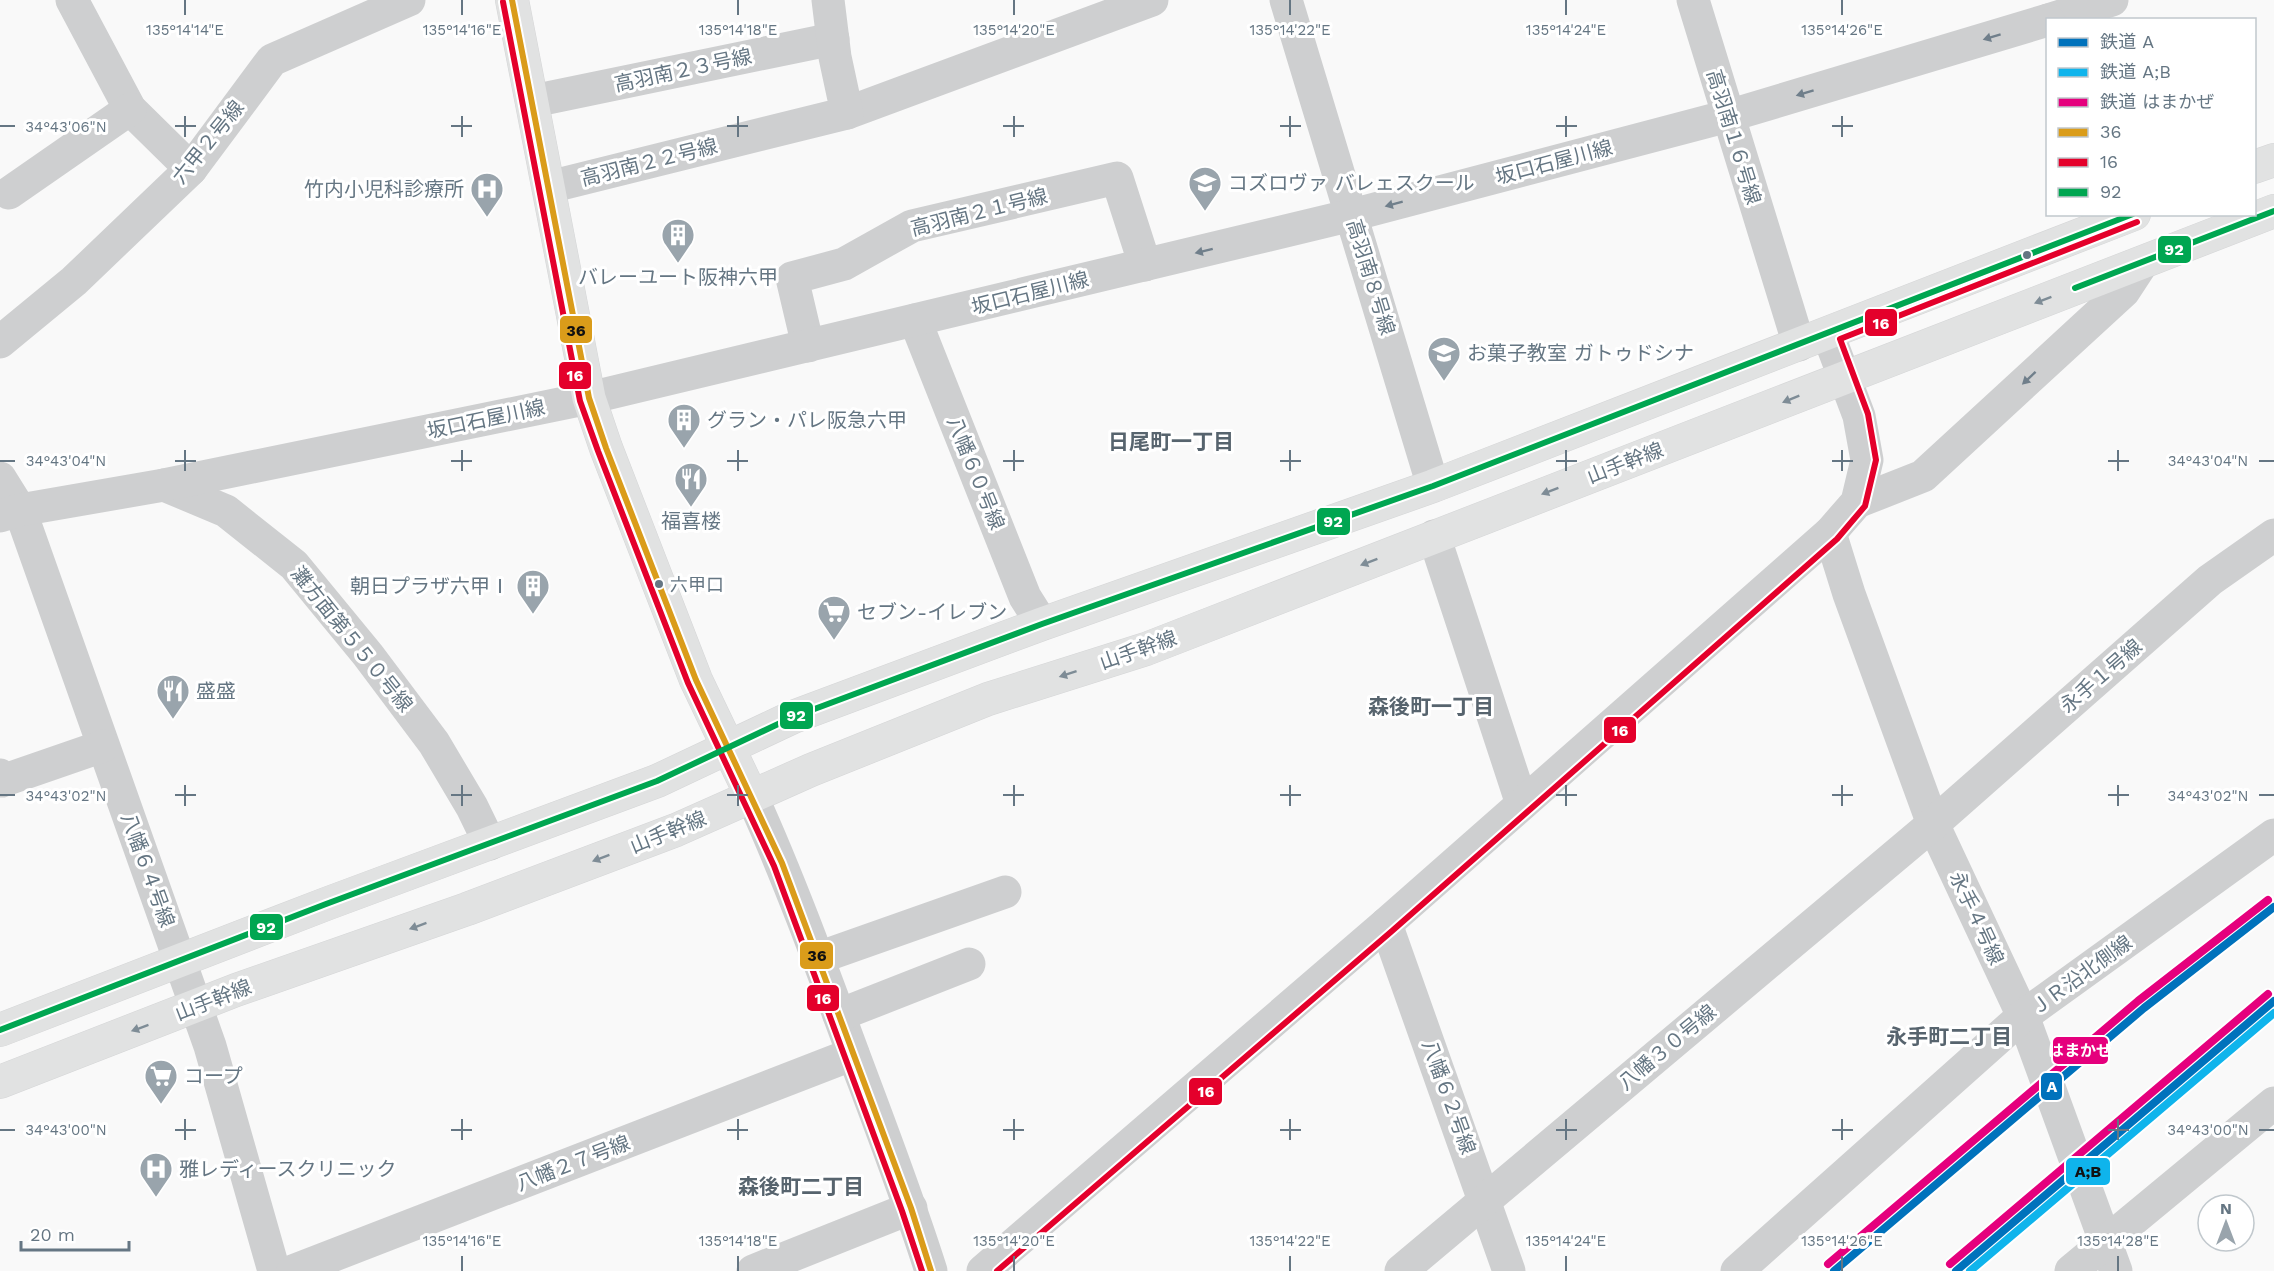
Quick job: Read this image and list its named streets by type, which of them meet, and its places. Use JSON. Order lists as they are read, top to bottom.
{
  "streets": {
    "main road": ["山手幹線"],
    "street": [
      "高羽南２３号線",
      "高羽南１６号線",
      "六甲２号線",
      "高羽南２２号線",
      "坂口石屋川線",
      "高羽南２１号線",
      "高羽南８号線",
      "八幡６０号線",
      "灘方面第５５０号線",
      "永手１号線",
      "八幡６４号線",
      "永手４号線",
      "ＪＲ沿北側線",
      "八幡３０号線",
      "八幡６２号線",
      "八幡２７号線"
    ]
  },
  "crossings": [
    ["高羽南１６号線", "坂口石屋川線"],
    ["高羽南１６号線", "山手幹線"],
    ["坂口石屋川線", "高羽南２１号線"],
    ["坂口石屋川線", "高羽南８号線"],
    ["坂口石屋川線", "八幡６０号線"],
    ["坂口石屋川線", "灘方面第５５０号線"],
    ["坂口石屋川線", "八幡６４号線"],
    ["山手幹線", "八幡６４号線"],
    ["永手１号線", "永手４号線"],
    ["永手１号線", "八幡３０号線"],
    ["永手４号線", "ＪＲ沿北側線"],
    ["永手４号線", "八幡３０号線"],
    ["八幡３０号線", "八幡６２号線"]
  ],
  "one_way": ["坂口石屋川線"],
  "districts": [
    "日尾町一丁目",
    "森後町一丁目",
    "永手町二丁目",
    "森後町二丁目"
  ],
  "places": {
    "school or university": ["コズロヴァ バレェスクール", "お菓子教室 ガトゥドシナ"],
    "hospital": ["竹内小児科診療所", "雅レディースクリニック"],
    "building": ["バレーユート阪神六甲", "グラン・パレ阪急六甲", "朝日プラザ六甲Ⅰ"],
    "restaurant": ["福喜楼", "盛盛"],
    "other": ["六甲口"],
    "supermarket": ["セブン-イレブン", "コープ"]
  },
  "lines": [
    "transit line 36",
    "transit line 16",
    "transit line 92",
    "rail line はまかぜ",
    "rail line A",
    "rail line A;B"
  ],
  "legend": [
    "鉄道 A",
    "鉄道 A;B",
    "鉄道 はまかぜ",
    "36",
    "16",
    "92"
  ],
  "scale_bar": "20 m",
  "north": "top",
  "coordinates": [
    "135°14'14\"E",
    "135°14'16\"E",
    "135°14'18\"E",
    "135°14'20\"E",
    "135°14'22\"E",
    "135°14'24\"E",
    "135°14'26\"E",
    "34°43'06\"N",
    "34°43'04\"N",
    "34°43'02\"N",
    "34°43'00\"N",
    "135°14'28\"E"
  ]
}
